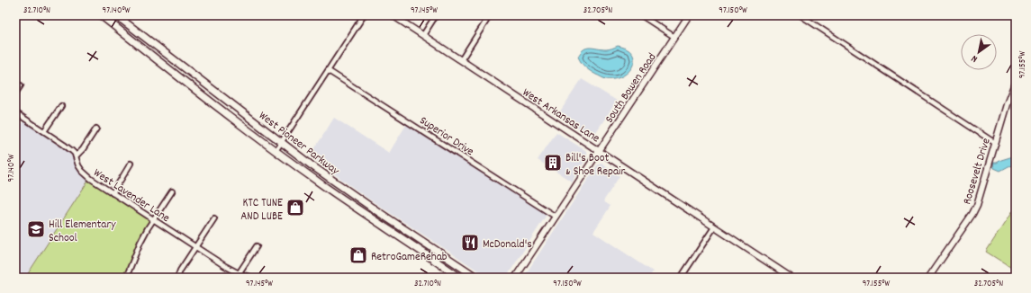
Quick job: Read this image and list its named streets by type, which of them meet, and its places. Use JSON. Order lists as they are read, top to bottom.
{
  "streets": {
    "main road": [
      "South Bowen Road",
      "West Arkansas Lane",
      "West Pioneer Parkway",
      "Roosevelt Drive"
    ],
    "street": ["Superior Drive", "West Lavender Lane"]
  },
  "crossings": [
    ["South Bowen Road", "West Arkansas Lane"],
    ["South Bowen Road", "Superior Drive"]
  ],
  "places": {
    "building": ["Bill's Boot & Shoe Repair"],
    "shop": ["KTC TUNE AND LUBE", "RetroGameRehab"],
    "school or university": ["Hill Elementary School"],
    "restaurant": ["McDonald's"]
  },
  "north": "bottom left",
  "coordinates": [
    "32.710°N",
    "97.140°W",
    "97.145°W",
    "32.705°N",
    "97.150°W",
    "97.155°W"
  ]
}
